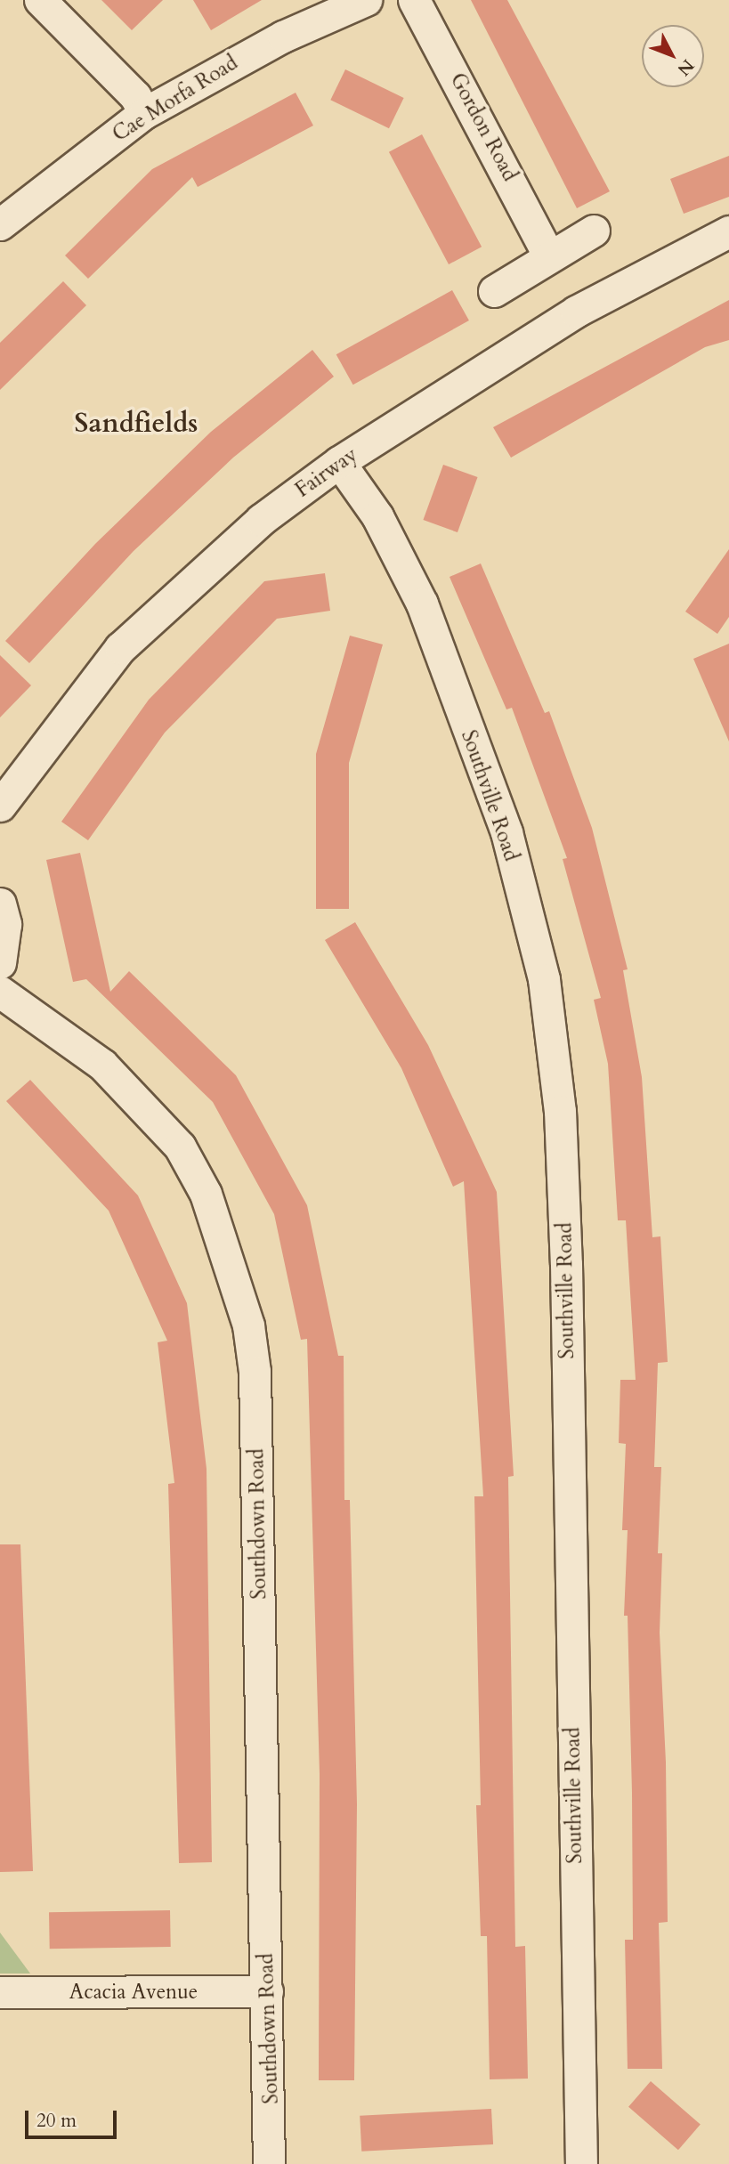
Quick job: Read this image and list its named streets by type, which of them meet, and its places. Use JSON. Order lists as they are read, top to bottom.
{
  "streets": {
    "street": [
      "Cae Morfa Road",
      "Gordon Road",
      "Fairway",
      "Southville Road",
      "Southdown Road",
      "Acacia Avenue"
    ]
  },
  "crossings": [
    ["Fairway", "Southville Road"],
    ["Southdown Road", "Acacia Avenue"]
  ],
  "districts": ["Sandfields"],
  "scale_bar": "20 m",
  "north": "bottom right"
}
